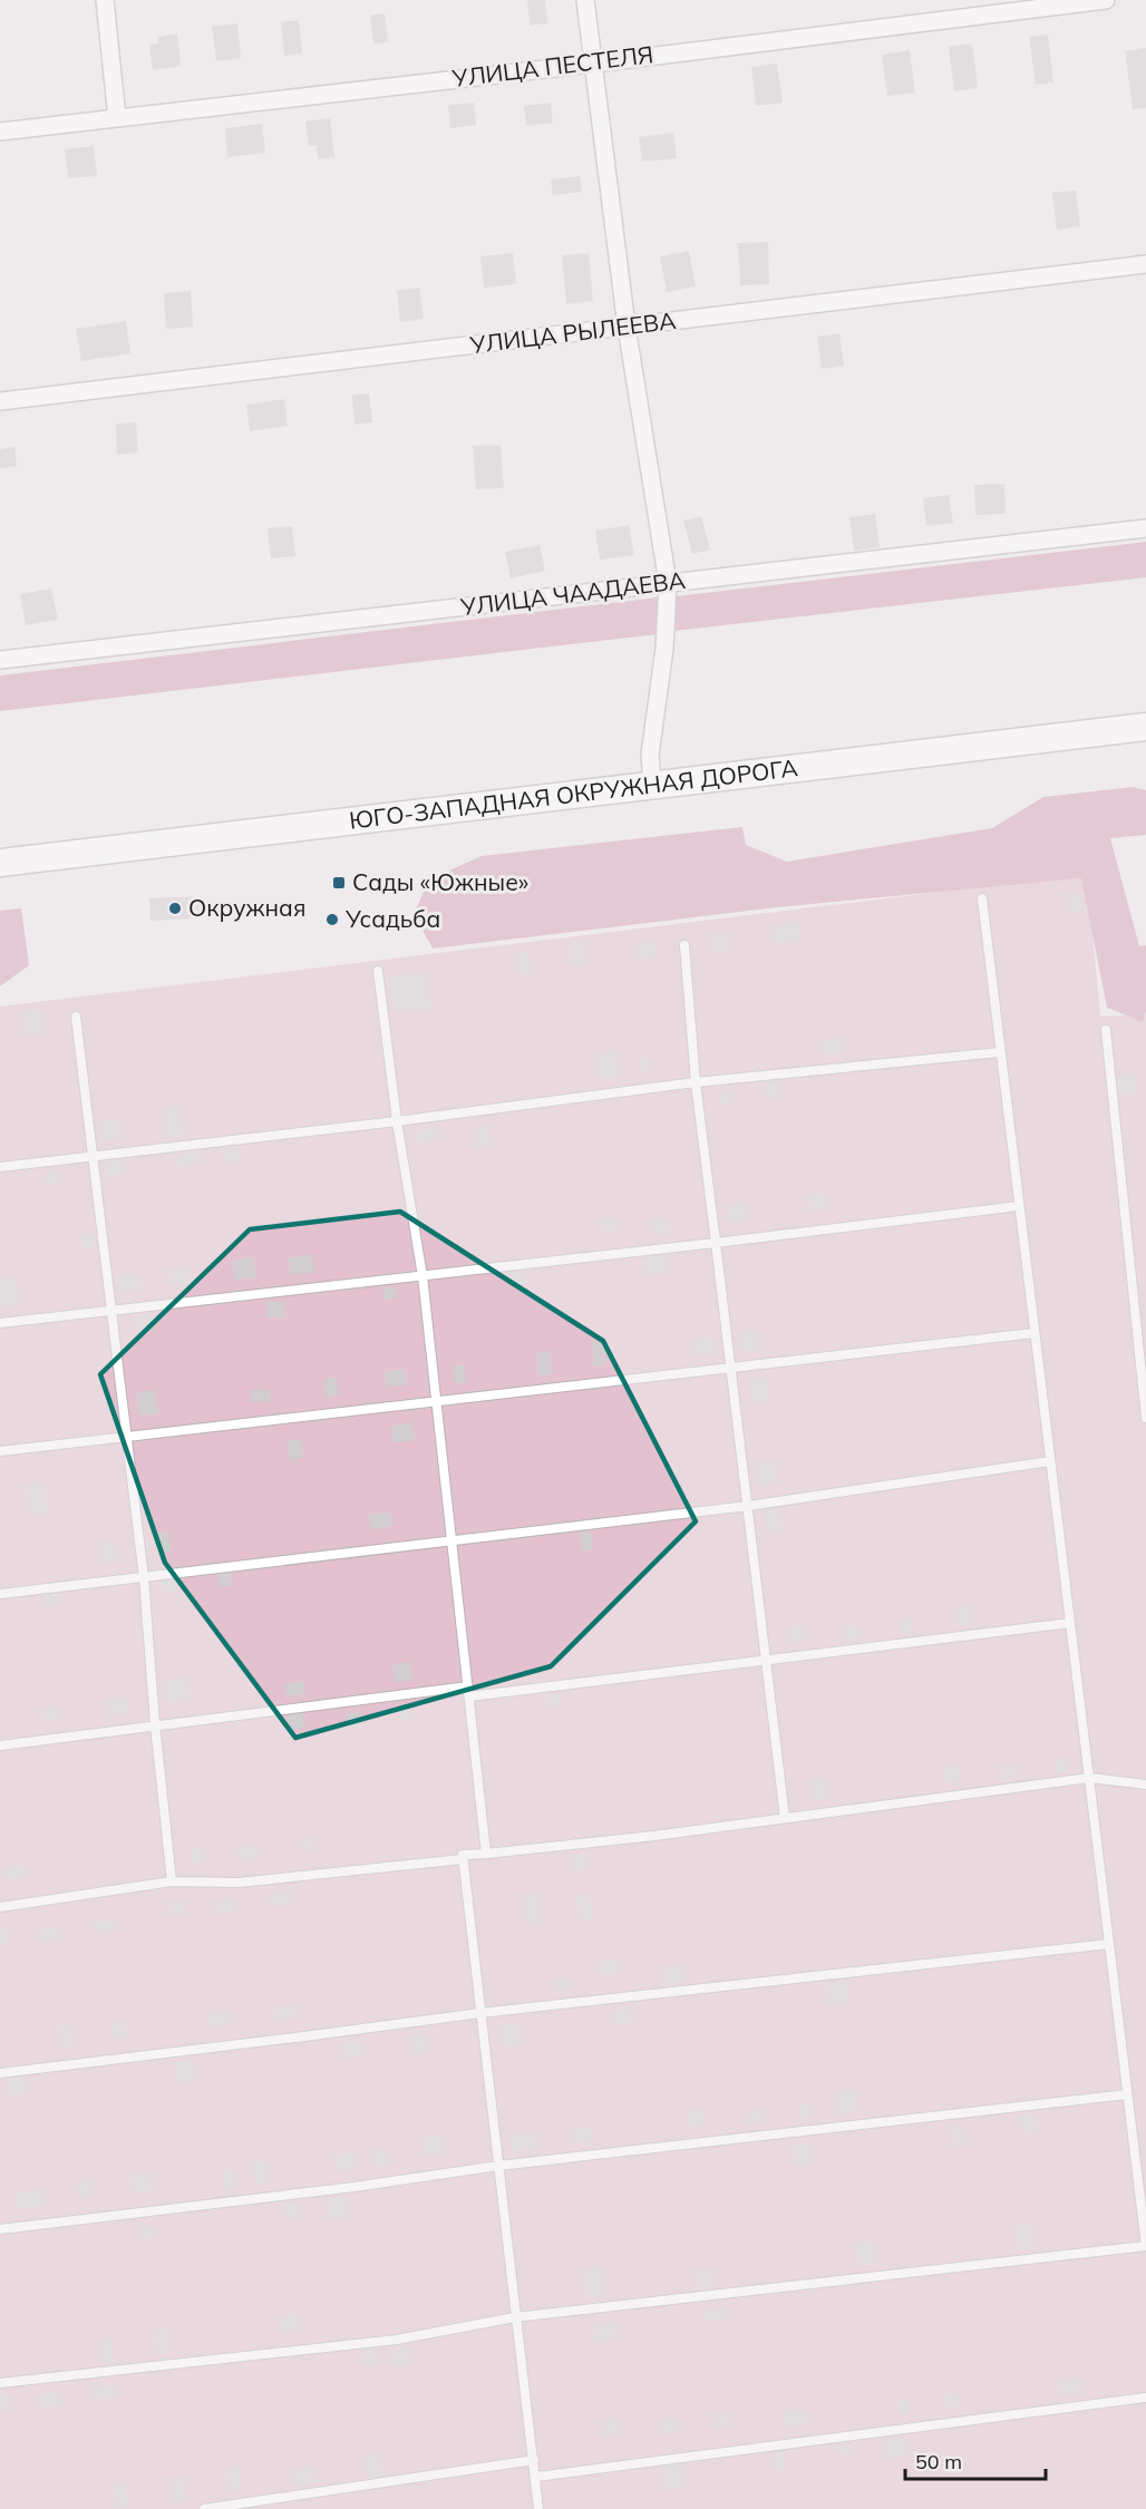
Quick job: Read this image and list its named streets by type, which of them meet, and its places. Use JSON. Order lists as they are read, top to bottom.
{
  "streets": {
    "highway": ["ЮГО-ЗАПАДНАЯ ОКРУЖНАЯ ДОРОГА"],
    "street": ["УЛИЦА ПЕСТЕЛЯ", "УЛИЦА РЫЛЕЕВА", "УЛИЦА ЧААДАЕВА"]
  },
  "places": {
    "transit": ["Сады «Южные»"],
    "other": ["Окружная", "Усадьба"]
  },
  "scale_bar": "50 m"
}
